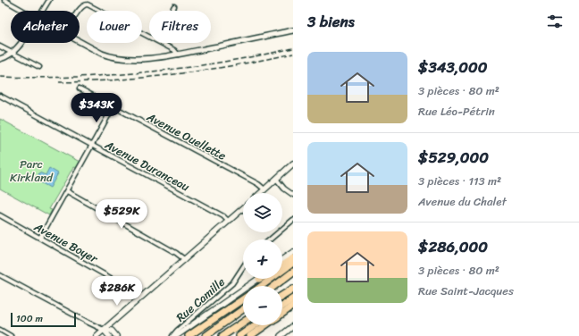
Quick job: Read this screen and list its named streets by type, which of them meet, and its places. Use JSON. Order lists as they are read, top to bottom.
{
  "streets": {
    "street": [
      "Avenue Ouellette",
      "Avenue Duranceau",
      "Avenue Boyer",
      "Rue Camille"
    ]
  },
  "parks": ["Parc Kirkland"],
  "scale_bar": "100 m",
  "page": {
    "heading": "3 biens",
    "chip": ["Acheter", "Louer", "Filtres"],
    "list": [
      {
        "name": "$343,000",
        "note": "3 pièces · 80 m² · Rue Léo-Pétrin"
      },
      {
        "name": "$529,000",
        "note": "3 pièces · 113 m² · Avenue du Chalet"
      },
      {
        "name": "$286,000",
        "note": "3 pièces · 80 m² · Rue Saint-Jacques"
      }
    ],
    "price": ["$343K", "$529K", "$286K"],
    "map_buttons": ["+", "−"],
    "scale": "100 m"
  }
}
